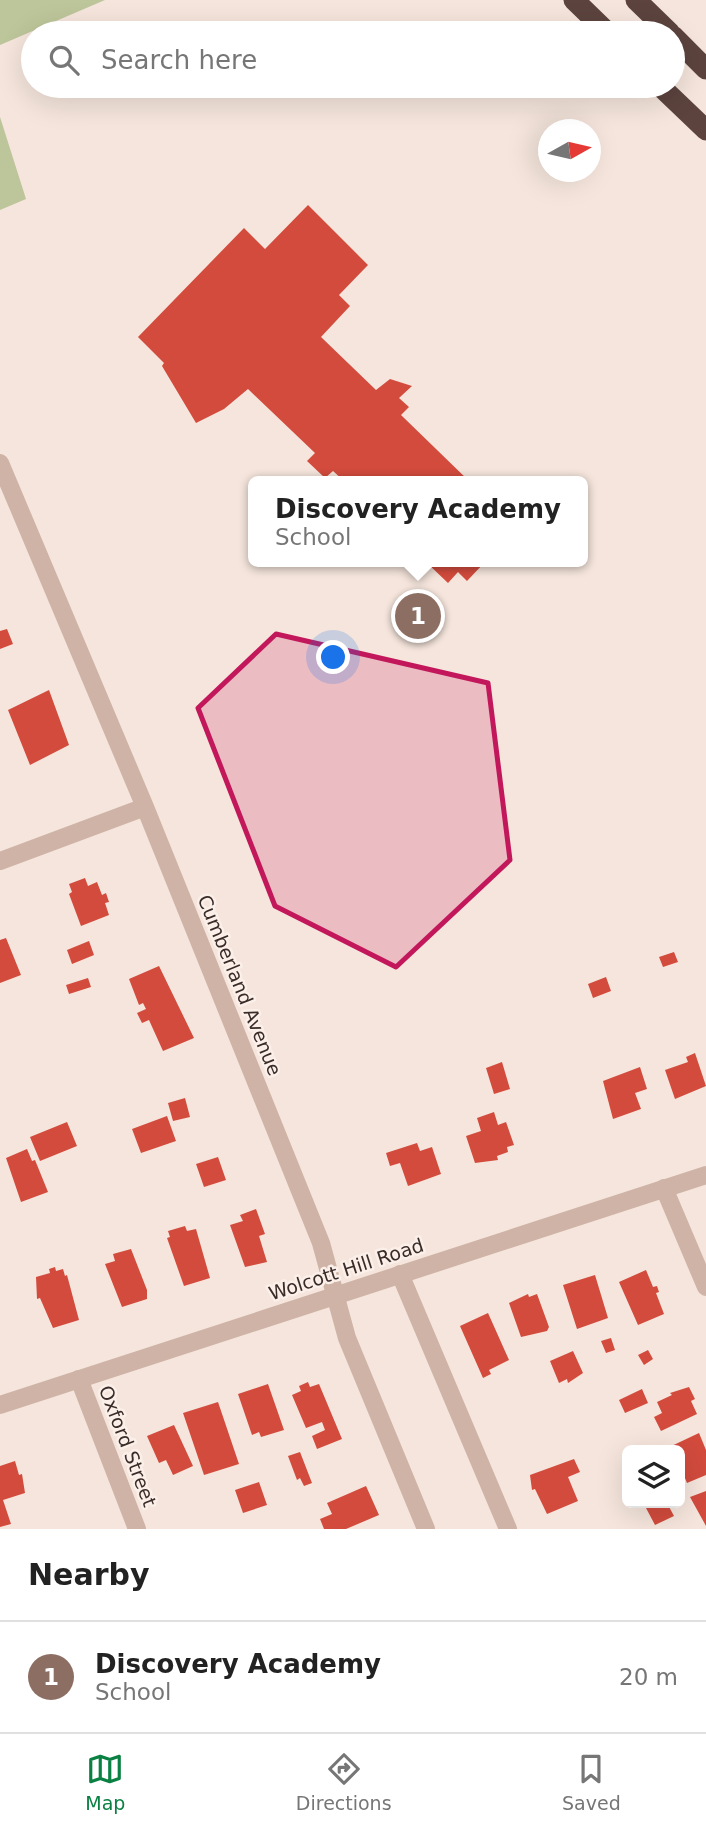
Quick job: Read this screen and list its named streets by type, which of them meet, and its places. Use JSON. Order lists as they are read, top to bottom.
{
  "streets": {
    "street": ["Cumberland Avenue", "Wolcott Hill Road", "Oxford Street"]
  },
  "crossings": [
    ["Cumberland Avenue", "Wolcott Hill Road"],
    ["Wolcott Hill Road", "Oxford Street"]
  ],
  "north": "right",
  "page": {
    "search": "Search here",
    "popup": ["Discovery Academy", "School"],
    "pins": "1",
    "heading": "Nearby",
    "list": [
      {
        "mark": "1",
        "name": "Discovery Academy",
        "note": "School",
        "value": "20 m"
      }
    ],
    "nav": ["Map", "Directions", "Saved"]
  }
}
